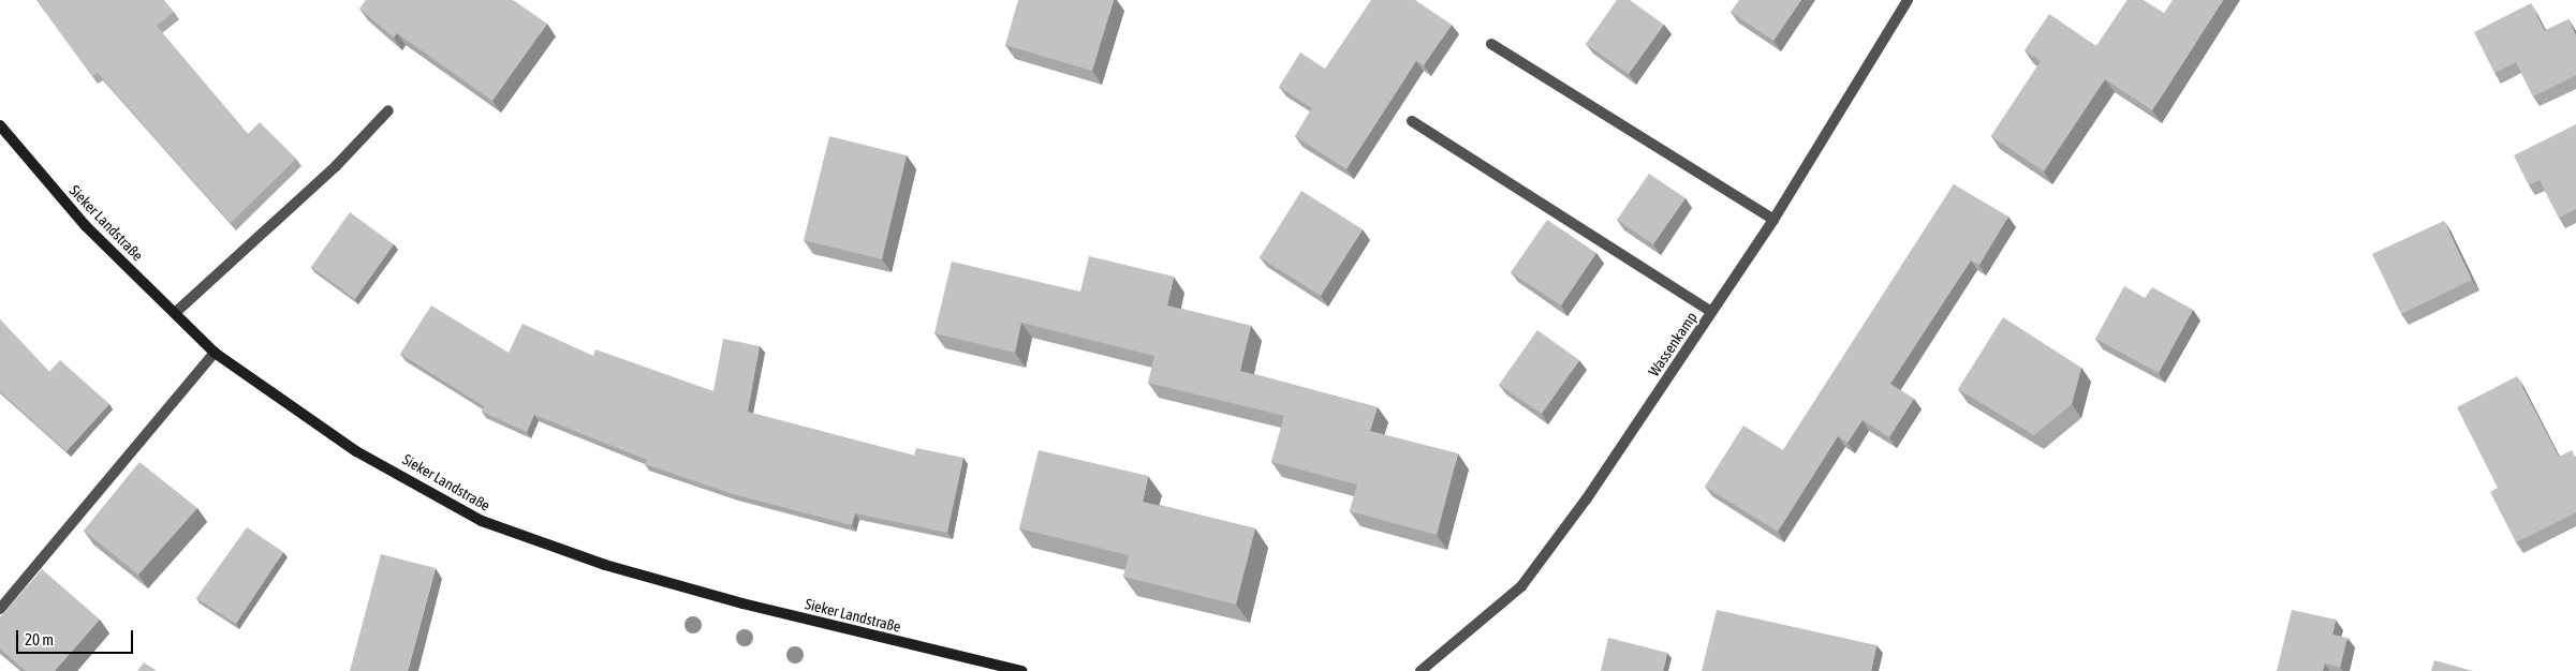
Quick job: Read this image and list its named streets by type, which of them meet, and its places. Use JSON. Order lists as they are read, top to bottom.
{
  "streets": {
    "street": ["Sieker Landstraße", "Wassenkamp"]
  },
  "scale_bar": "20 m"
}
